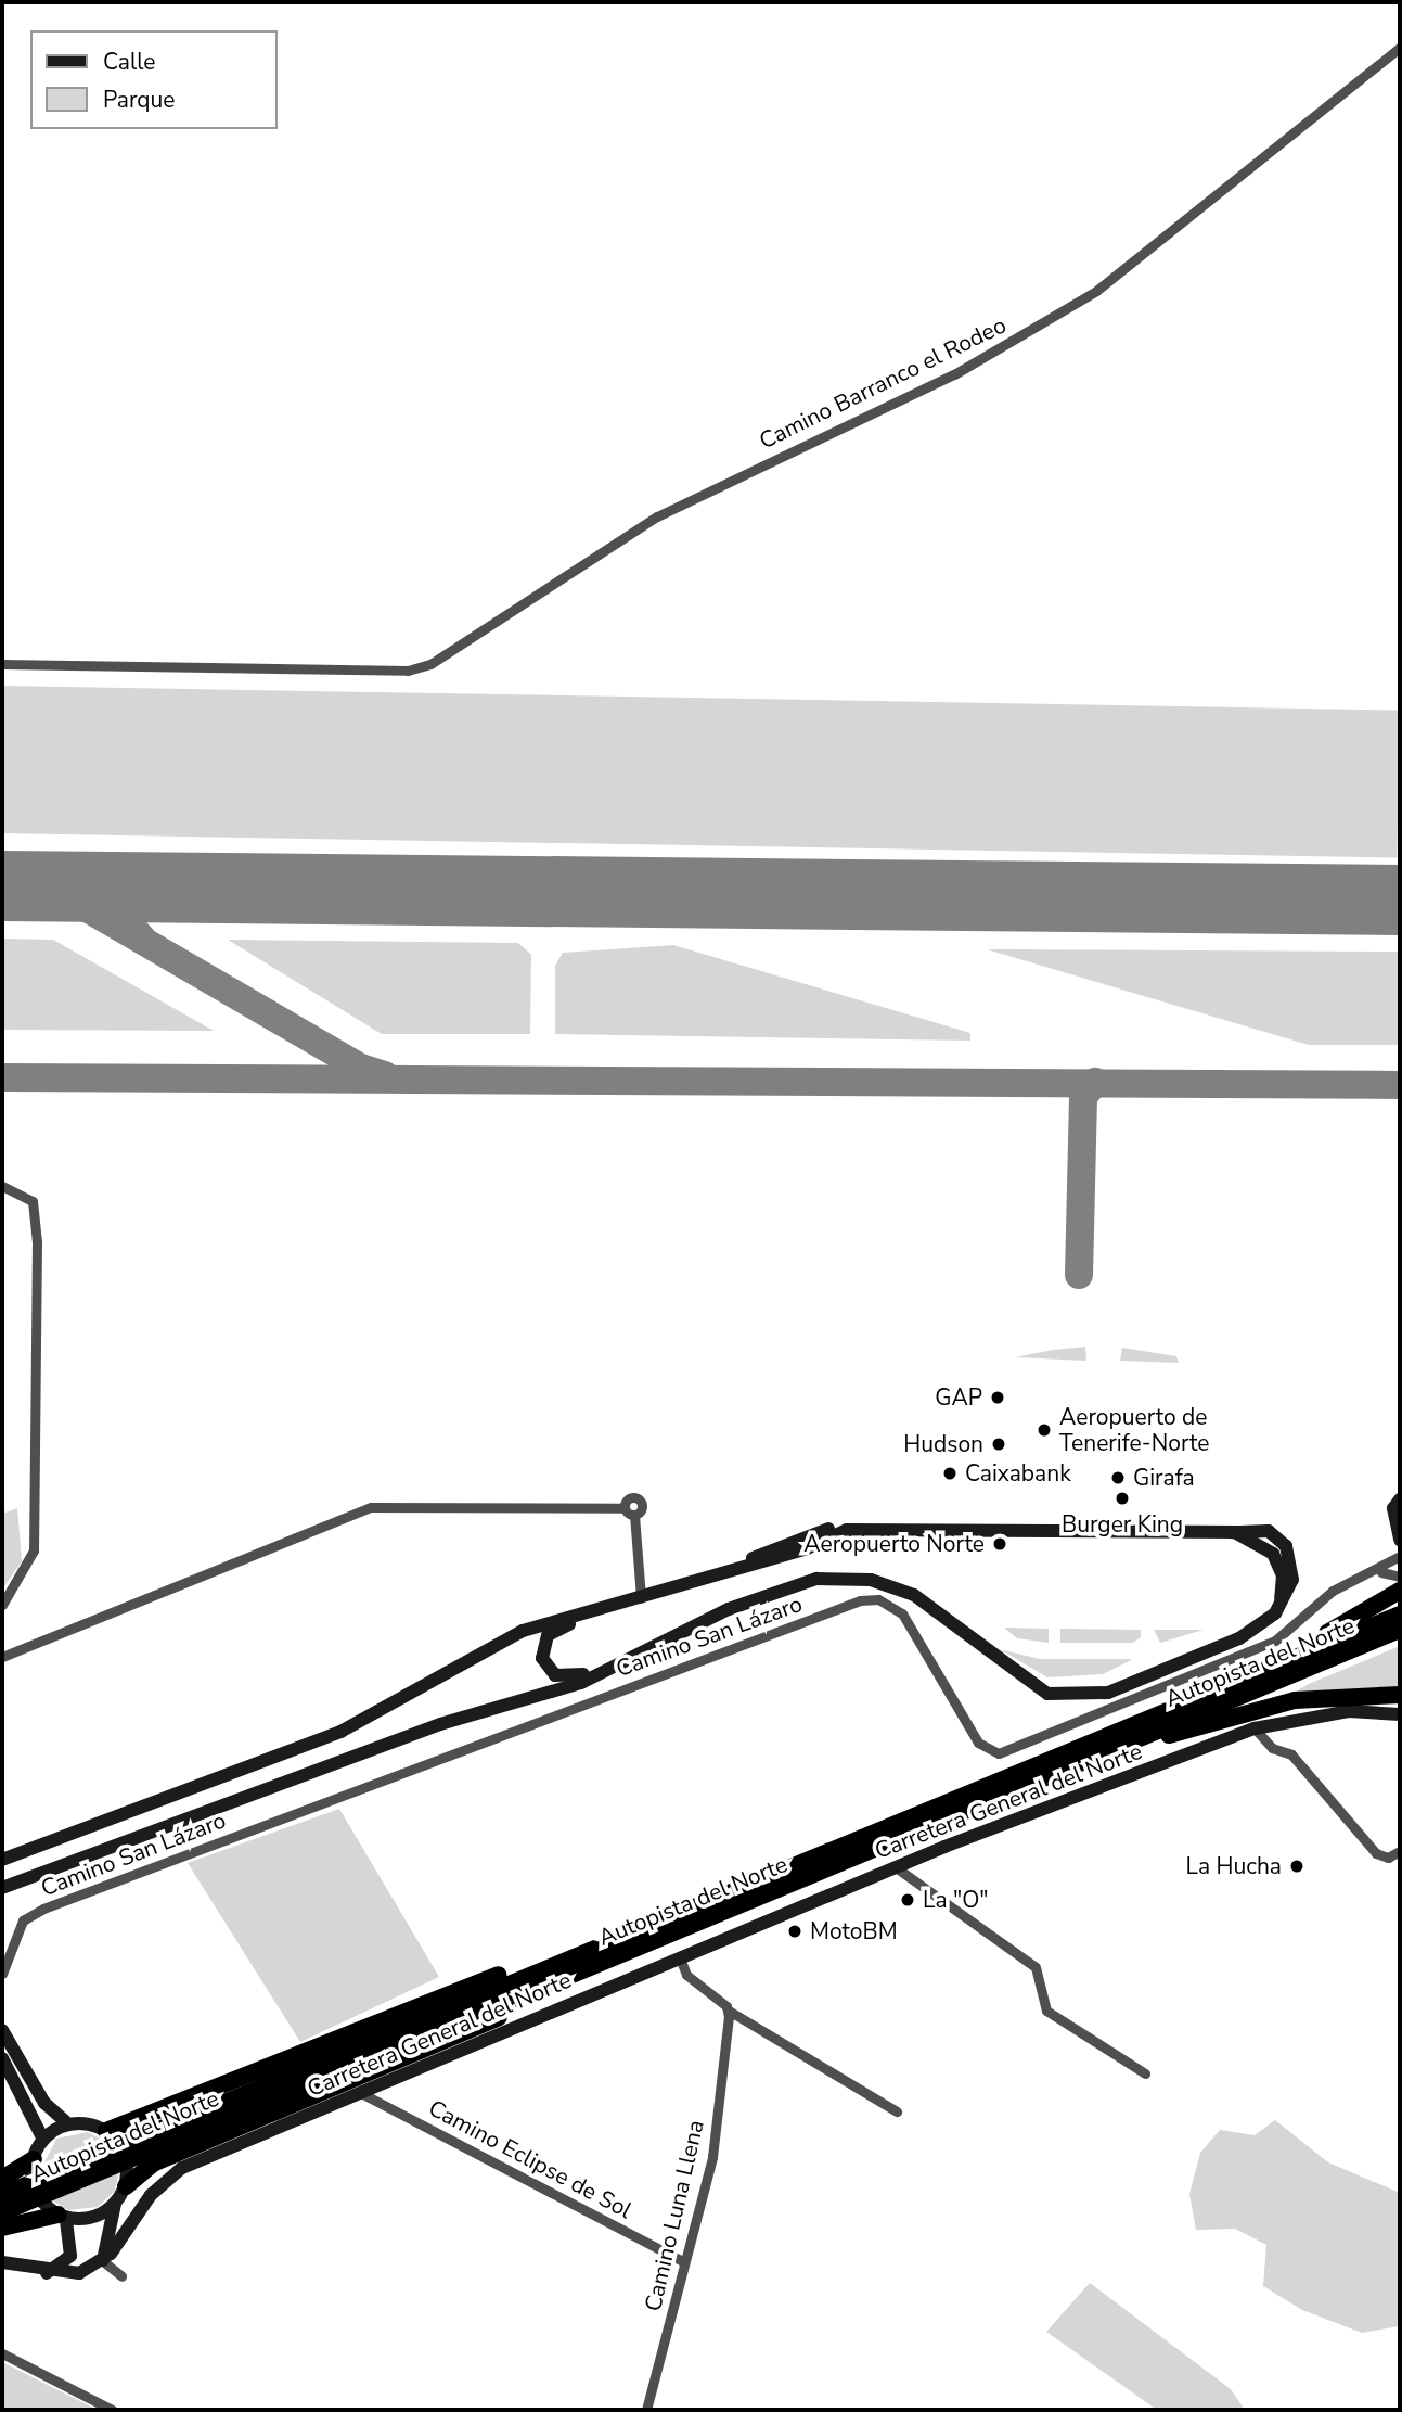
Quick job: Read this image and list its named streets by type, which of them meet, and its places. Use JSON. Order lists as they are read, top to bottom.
{
  "streets": {
    "highway": ["Autopista del Norte"],
    "main road": ["Carretera General del Norte"],
    "street": [
      "Camino Barranco el Rodeo",
      "Camino San Lázaro",
      "Camino Eclipse de Sol",
      "Camino Luna Llena"
    ]
  },
  "crossings": [
    ["Carretera General del Norte", "Camino Eclipse de Sol"],
    ["Camino Eclipse de Sol", "Camino Luna Llena"]
  ],
  "places": [
    "GAP",
    "Aeropuerto de Tenerife-Norte",
    "Hudson",
    "Caixabank",
    "Girafa",
    "Burger King",
    "Aeropuerto Norte",
    "La Hucha",
    "La \"O\"",
    "MotoBM"
  ],
  "legend": ["Calle", "Parque"]
}
